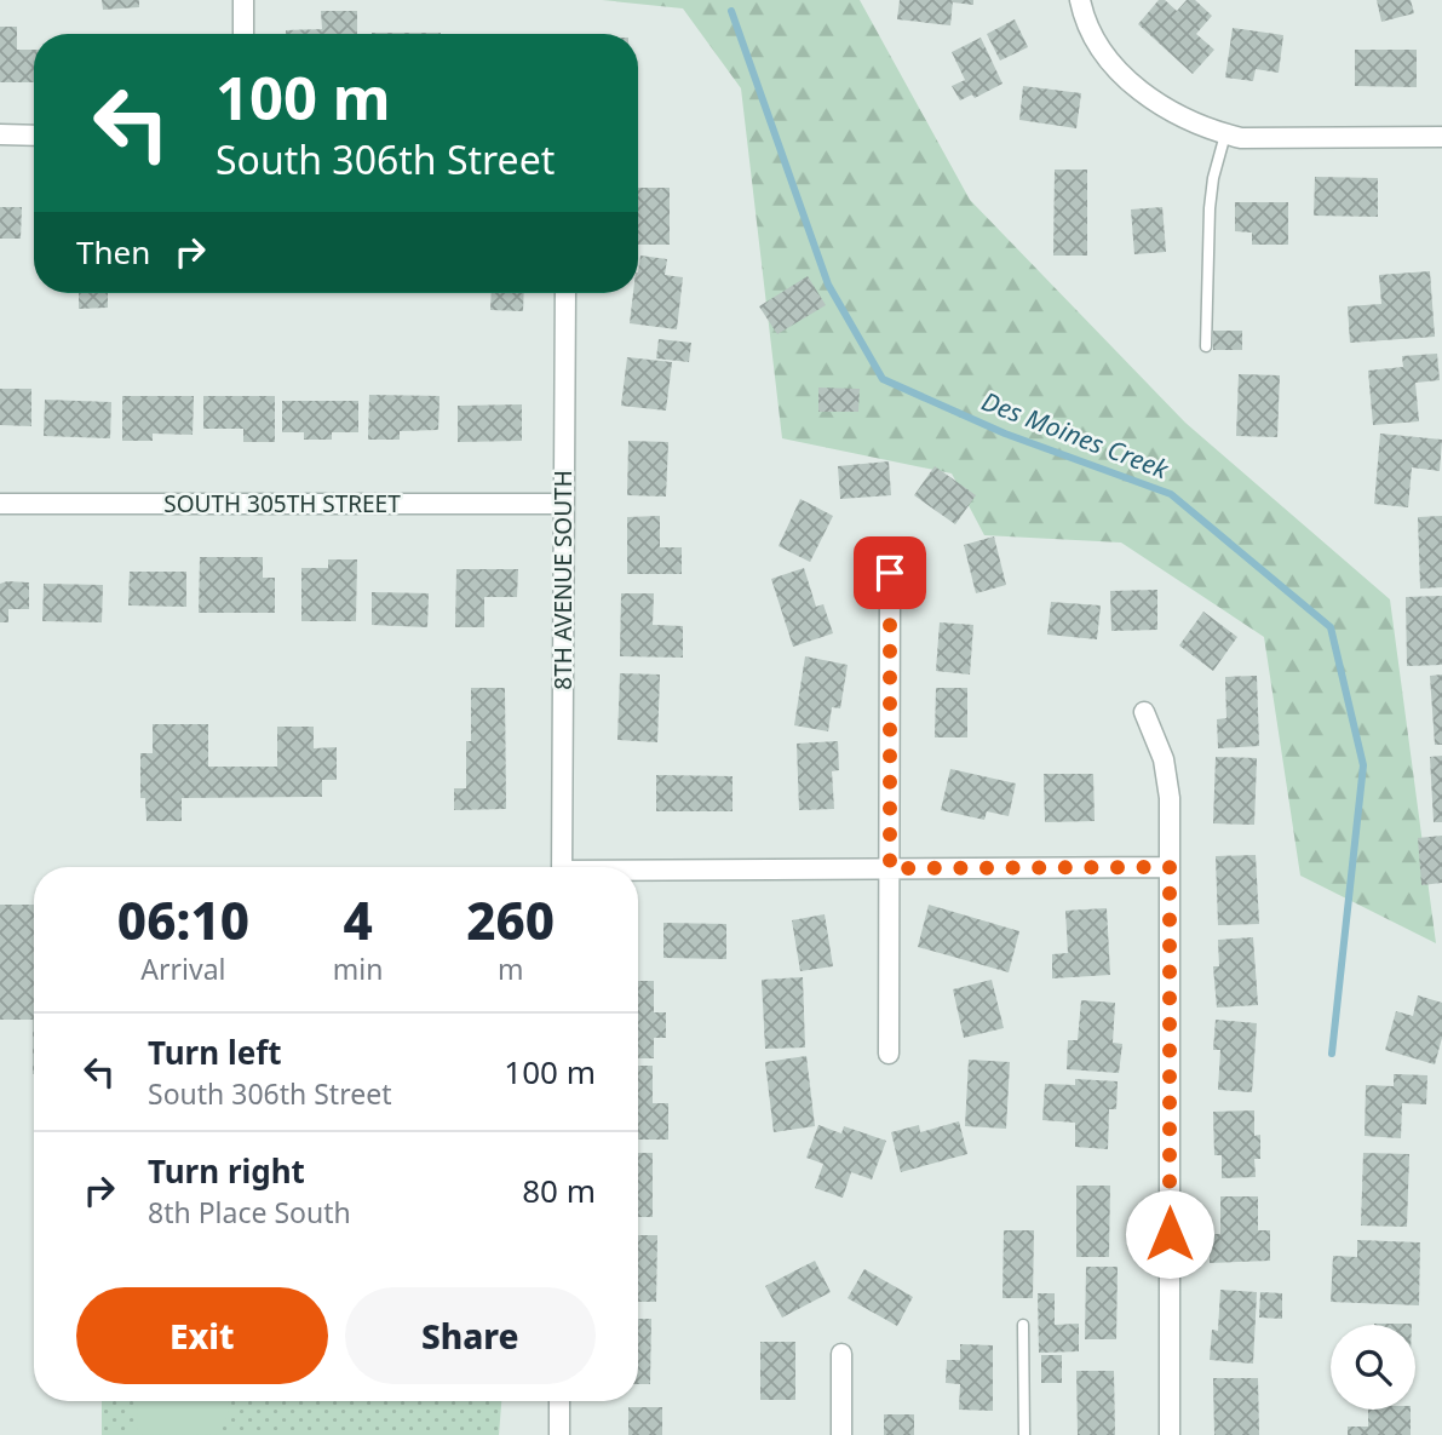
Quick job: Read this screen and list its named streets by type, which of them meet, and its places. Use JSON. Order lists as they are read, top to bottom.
{
  "streets": {
    "street": ["SOUTH 305TH STREET", "8TH AVENUE SOUTH"]
  },
  "crossings": [
    ["SOUTH 305TH STREET", "8TH AVENUE SOUTH"]
  ],
  "water": ["Des Moines Creek"],
  "page": {
    "turn": ["100 m", "South 306th Street"],
    "then": "Then",
    "eta": [
      "06:10",
      "Arrival",
      "4",
      "min",
      "260",
      "m"
    ],
    "list": [
      {
        "name": "Turn left",
        "note": "South 306th Street",
        "value": "100 m"
      },
      {
        "name": "Turn right",
        "note": "8th Place South",
        "value": "80 m"
      }
    ],
    "buttons": ["Exit", "Share"]
  }
}
